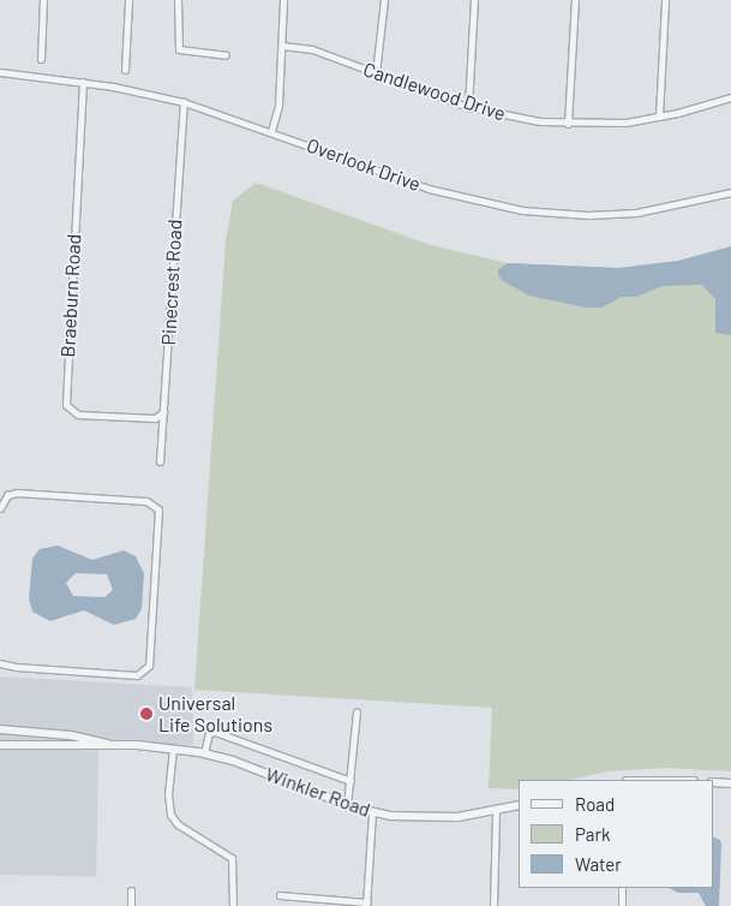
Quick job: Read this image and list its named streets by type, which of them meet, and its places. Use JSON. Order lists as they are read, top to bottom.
{
  "streets": {
    "street": [
      "Candlewood Drive",
      "Overlook Drive",
      "Pinecrest Road",
      "Braeburn Road",
      "Winkler Road"
    ]
  },
  "crossings": [
    ["Overlook Drive", "Pinecrest Road"],
    ["Overlook Drive", "Braeburn Road"],
    ["Pinecrest Road", "Braeburn Road"]
  ],
  "places": ["Universal Life Solutions"],
  "legend": ["Road", "Park", "Water"]
}
